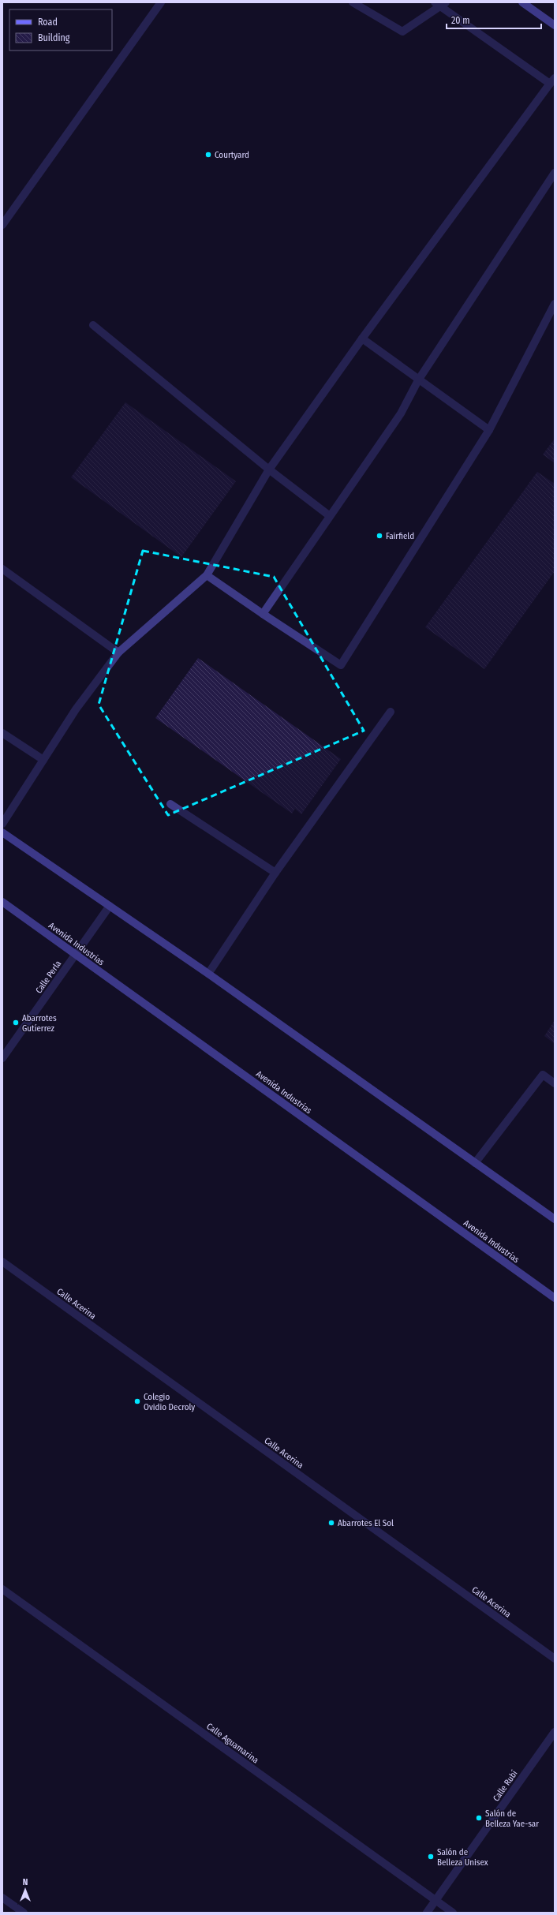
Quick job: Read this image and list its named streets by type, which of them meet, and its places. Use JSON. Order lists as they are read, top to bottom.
{
  "streets": {
    "main road": ["Avenida Industrias"],
    "street": [
      "Calle Perla",
      "Calle Acerina",
      "Calle Aguamarina",
      "Calle Rubí"
    ]
  },
  "crossings": [
    ["Avenida Industrias", "Calle Perla"],
    ["Calle Aguamarina", "Calle Rubí"]
  ],
  "places": [
    "Courtyard",
    "Fairfield",
    "Abarrotes Gutíerrez",
    "Colegio Ovidio Decroly",
    "Abarrotes El Sol",
    "Salón de Belleza Yae-sar",
    "Salón de Belleza Unisex"
  ],
  "legend": ["Road", "Building"],
  "scale_bar": "20 m",
  "north": "top"
}
